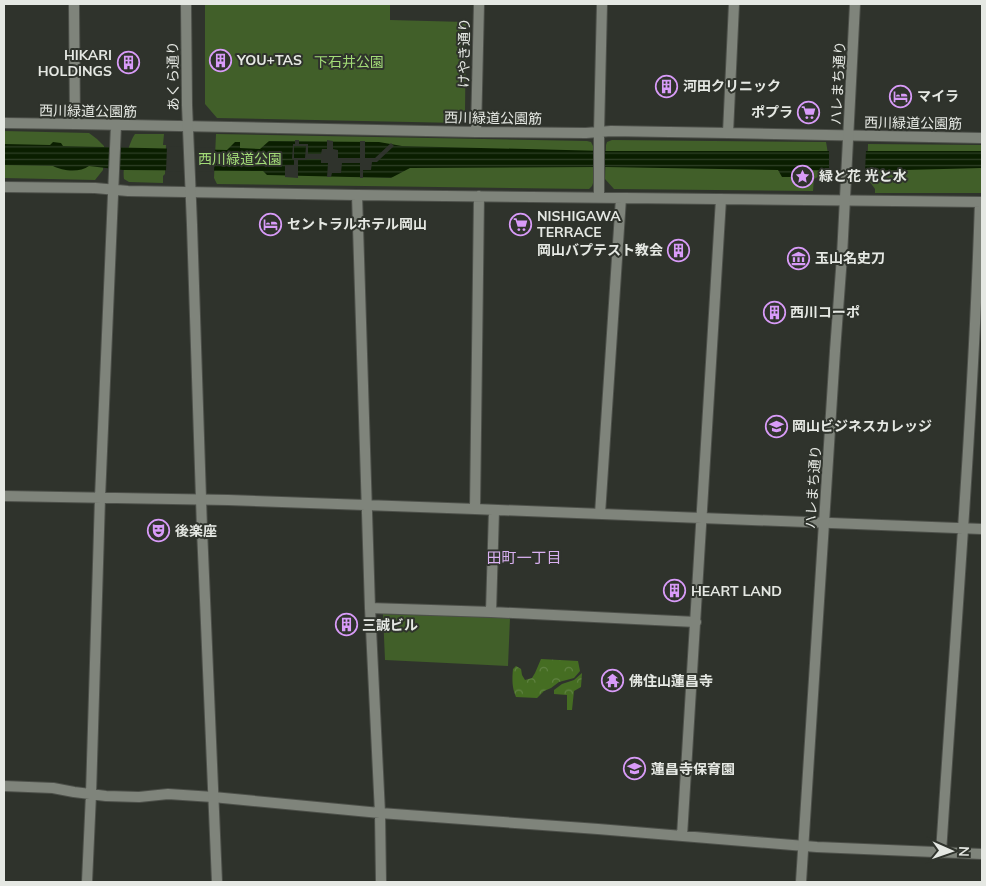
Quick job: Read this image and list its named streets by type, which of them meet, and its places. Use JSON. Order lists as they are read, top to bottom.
{
  "streets": {
    "street": [
      "けやき通り",
      "あくら通り",
      "ハレまち通り",
      "西川緑道公園筋"
    ]
  },
  "crossings": [
    ["けやき通り", "西川緑道公園筋"],
    ["あくら通り", "西川緑道公園筋"],
    ["ハレまち通り", "西川緑道公園筋"]
  ],
  "districts": ["田町一丁目"],
  "parks": ["下石井公園", "西川緑道公園"],
  "places": {
    "building": [
      "YOU+TAS",
      "HIKARI HOLDINGS",
      "河田クリニック",
      "岡山バプテスト教会",
      "西川コーポ",
      "HEART LAND",
      "三誠ビル"
    ],
    "hotel": ["マイラ", "セントラルホテル岡山"],
    "supermarket": ["ポプラ", "NISHIGAWA TERRACE"],
    "place": ["緑と花 光と水"],
    "museum": ["玉山名史刀"],
    "school or university": ["岡山ビジネスカレッジ", "蓮昌寺保育園"],
    "theatre": ["後楽座"],
    "temple": ["佛住山蓮昌寺"]
  },
  "north": "right"
}
